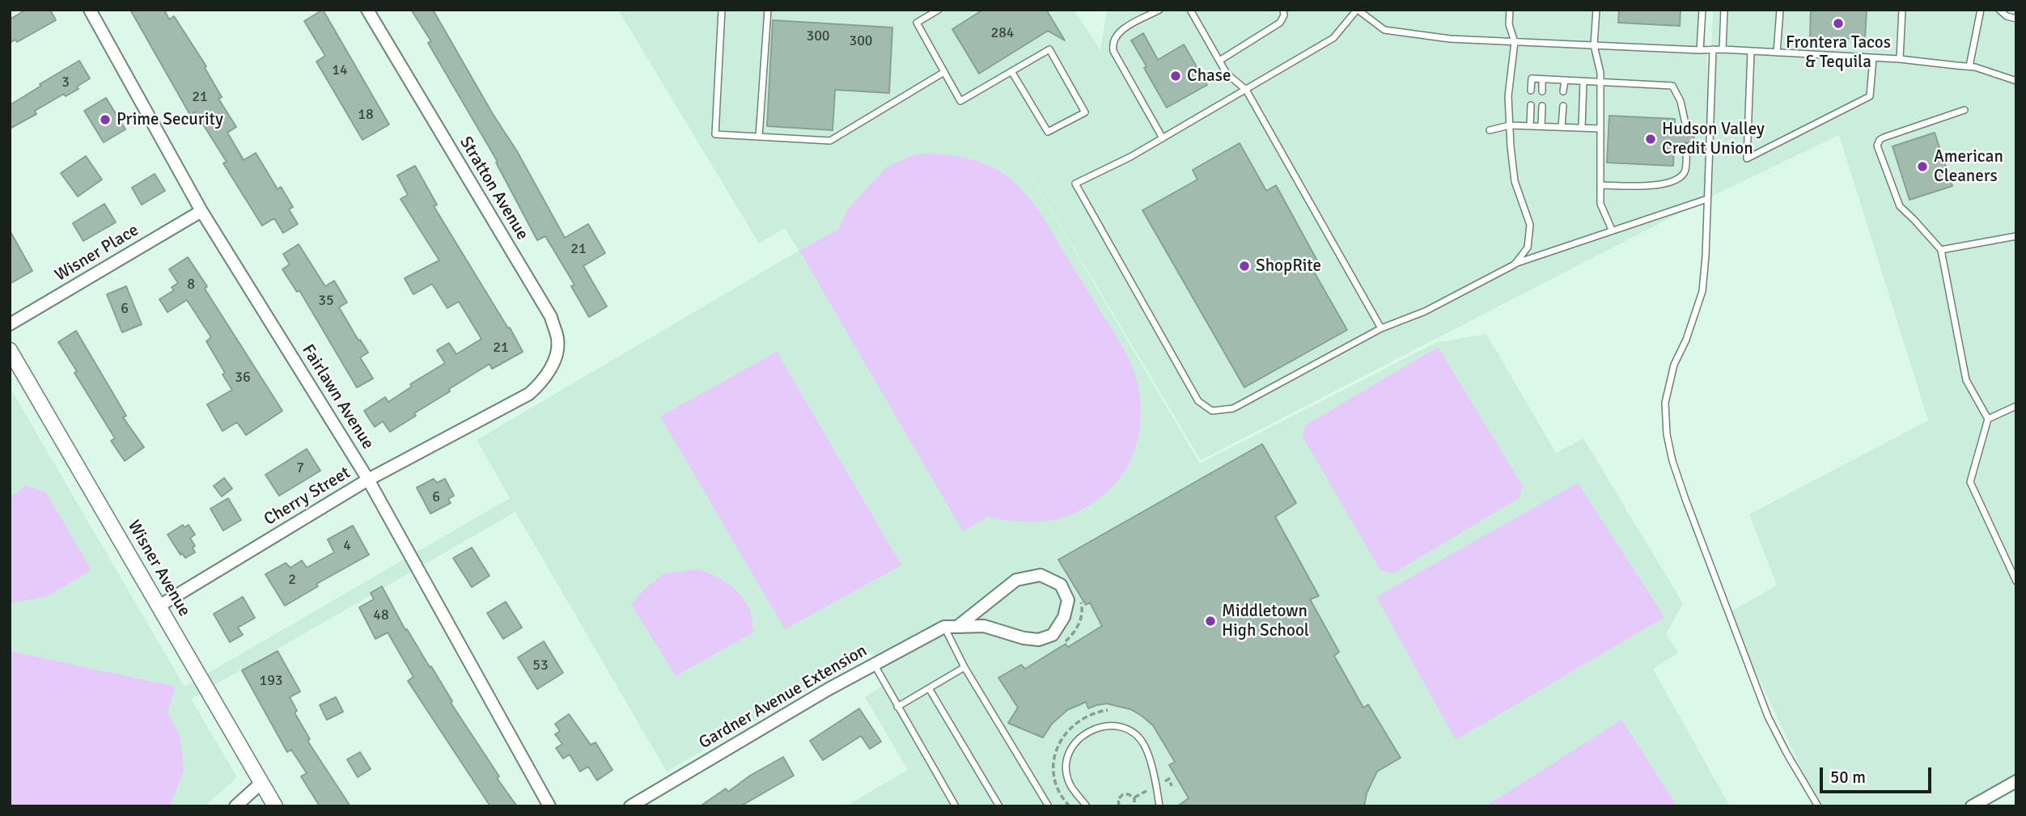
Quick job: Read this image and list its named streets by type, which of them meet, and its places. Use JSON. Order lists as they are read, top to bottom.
{
  "streets": {
    "street": [
      "Stratton Avenue",
      "Wisner Place",
      "Fairlawn Avenue",
      "Cherry Street",
      "Wisner Avenue",
      "Gardner Avenue Extension"
    ]
  },
  "crossings": [
    ["Stratton Avenue", "Cherry Street"],
    ["Wisner Place", "Fairlawn Avenue"],
    ["Fairlawn Avenue", "Cherry Street"],
    ["Cherry Street", "Wisner Avenue"]
  ],
  "places": [
    "Frontera Tacos & Tequila",
    "Chase",
    "Prime Security",
    "Hudson Valley Credit Union",
    "American Cleaners",
    "ShopRite",
    "Middletown High School"
  ],
  "house_numbers": [
    "284",
    "300",
    "300",
    "14",
    "3",
    "21",
    "18",
    "21",
    "8",
    "35",
    "6",
    "21",
    "36",
    "7",
    "6",
    "4",
    "2",
    "48",
    "53",
    "193"
  ],
  "scale_bar": "50 m"
}
